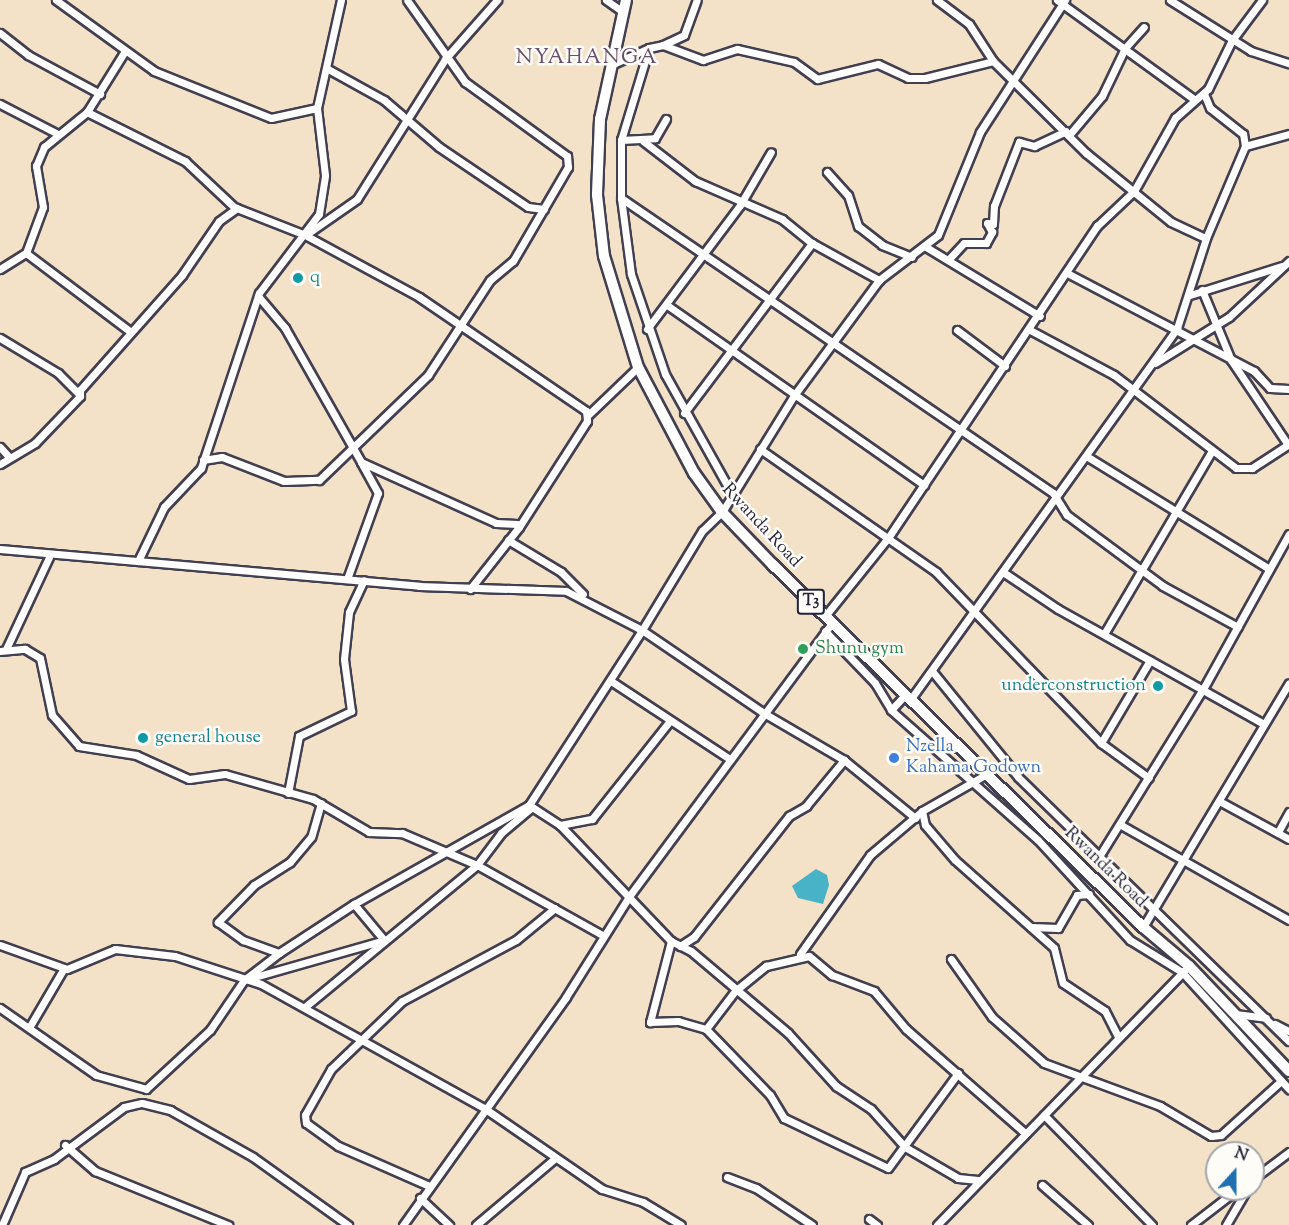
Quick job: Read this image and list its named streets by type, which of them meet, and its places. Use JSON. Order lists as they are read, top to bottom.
{
  "streets": {
    "highway": ["Rwanda Road", "T3"]
  },
  "districts": ["NYAHANGA"],
  "places": [
    "q",
    "Shunu gym",
    "underconstruction",
    "general house",
    "Nzella Kahama Godown"
  ],
  "north": "top"
}
